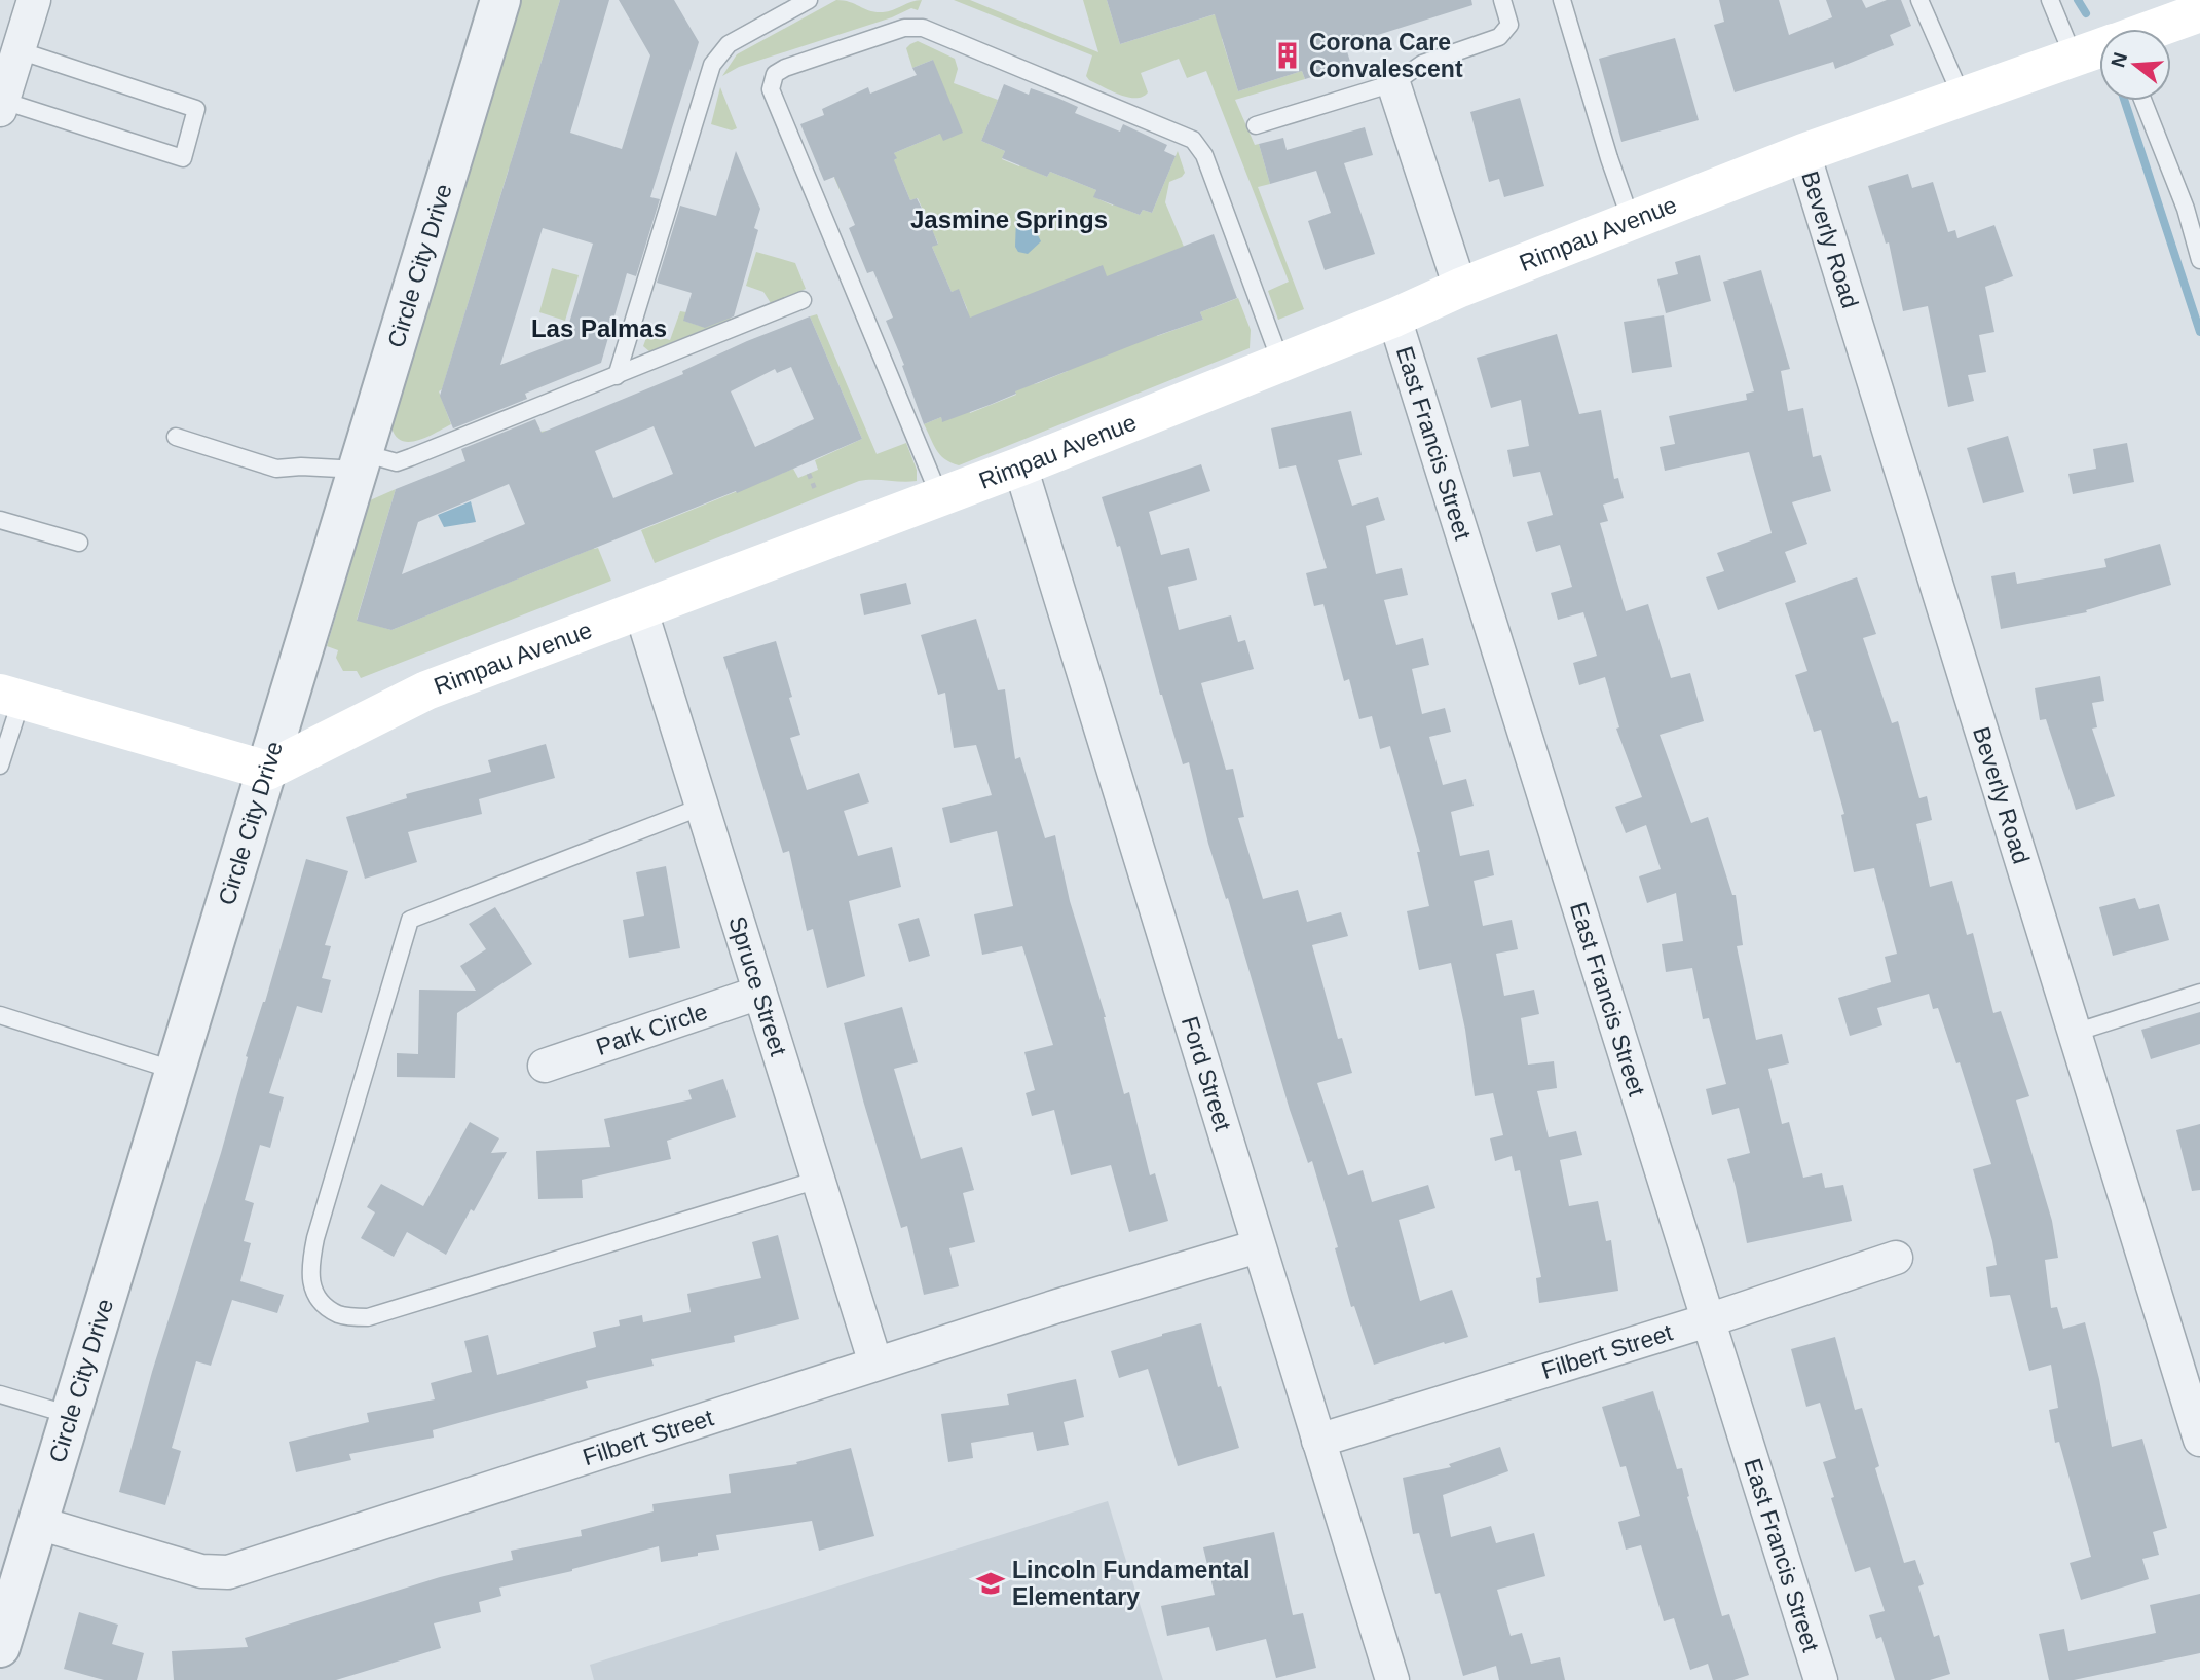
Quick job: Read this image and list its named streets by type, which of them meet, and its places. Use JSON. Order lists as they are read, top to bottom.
{
  "streets": {
    "main road": ["Rimpau Avenue"],
    "street": [
      "Beverly Road",
      "Circle City Drive",
      "East Francis Street",
      "Spruce Street",
      "Park Circle",
      "Ford Street",
      "Filbert Street"
    ]
  },
  "crossings": [
    ["Rimpau Avenue", "Beverly Road"],
    ["Rimpau Avenue", "Circle City Drive"],
    ["Rimpau Avenue", "East Francis Street"],
    ["Rimpau Avenue", "Spruce Street"],
    ["Rimpau Avenue", "Ford Street"],
    ["Circle City Drive", "Filbert Street"],
    ["East Francis Street", "Filbert Street"],
    ["Spruce Street", "Park Circle"],
    ["Spruce Street", "Filbert Street"],
    ["Ford Street", "Filbert Street"]
  ],
  "districts": ["Jasmine Springs", "Las Palmas"],
  "places": {
    "building": ["Corona Care Convalescent"],
    "school or university": ["Lincoln Fundamental Elementary"]
  },
  "north": "left"
}
